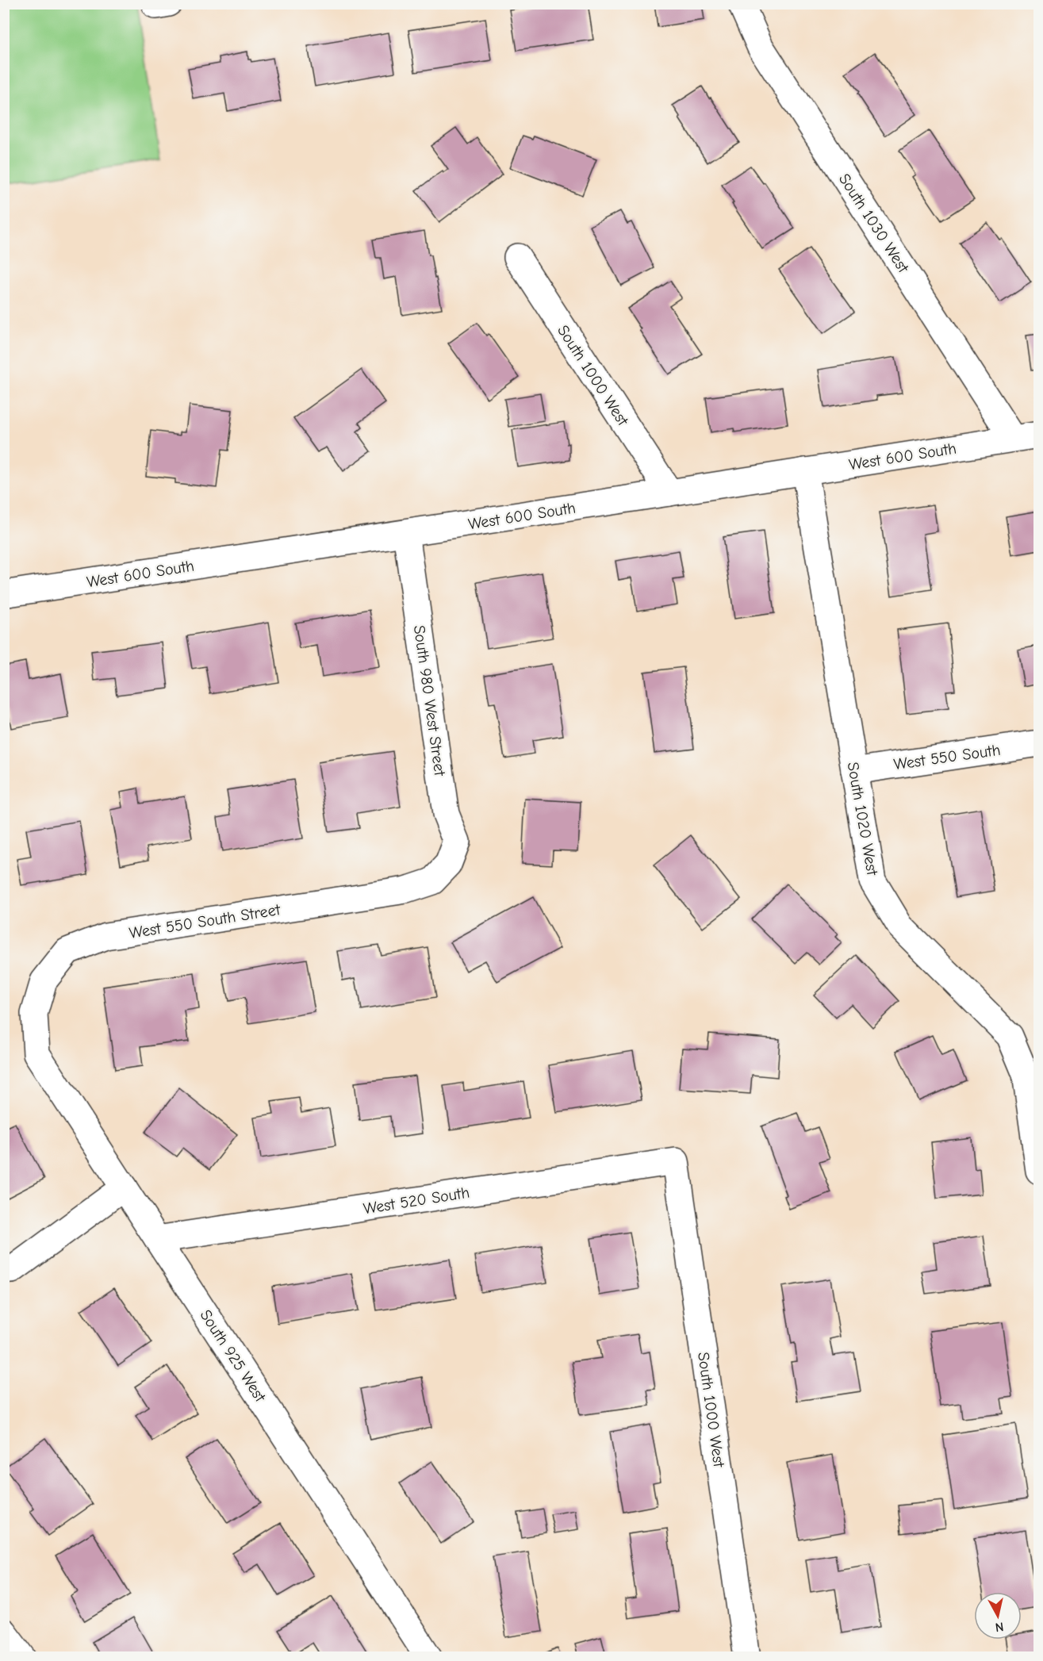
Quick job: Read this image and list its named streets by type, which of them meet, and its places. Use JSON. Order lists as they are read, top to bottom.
{
  "streets": {
    "street": [
      "South 1030 West",
      "South 1000 West",
      "West 600 South",
      "South 980 West Street",
      "West 550 South",
      "South 1020 West",
      "West 550 South Street",
      "West 520 South",
      "South 925 West"
    ]
  },
  "crossings": [
    ["South 1030 West", "West 600 South"],
    ["South 1000 West", "West 600 South"],
    ["South 1000 West", "West 520 South"],
    ["West 600 South", "South 980 West Street"],
    ["West 600 South", "South 1020 West"],
    ["South 980 West Street", "West 550 South Street"],
    ["West 550 South", "South 1020 West"],
    ["West 550 South Street", "South 925 West"],
    ["West 520 South", "South 925 West"]
  ],
  "north": "bottom"
}
